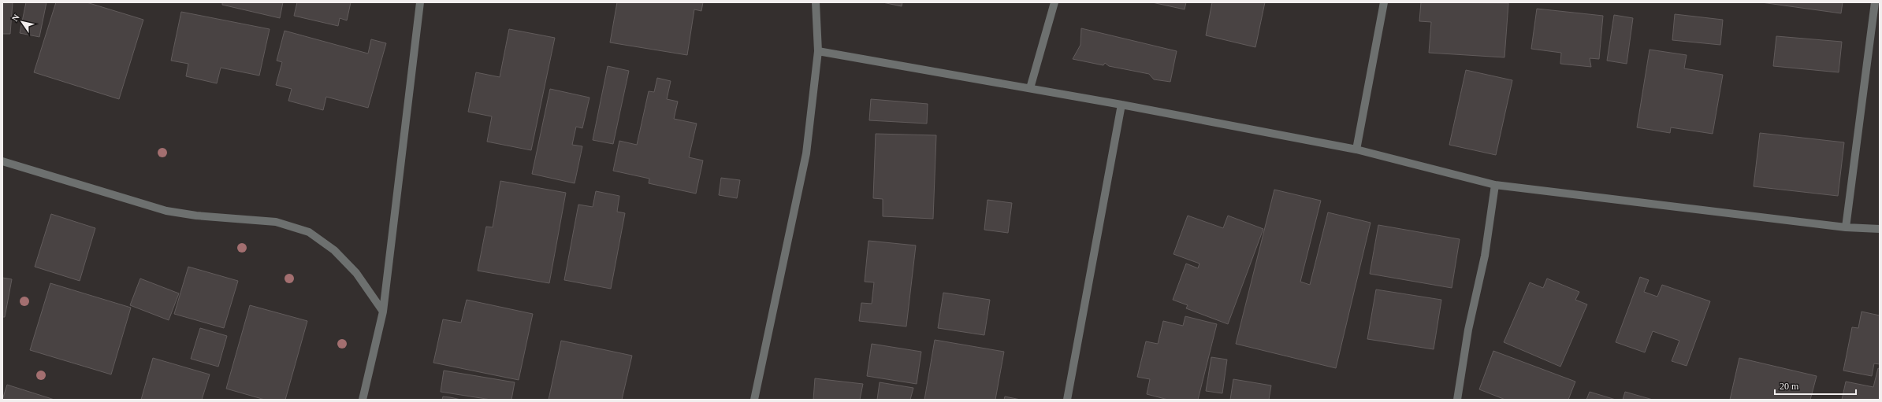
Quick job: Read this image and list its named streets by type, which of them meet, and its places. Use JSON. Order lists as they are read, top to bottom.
{
  "scale_bar": "20 m",
  "north": "top left"
}
